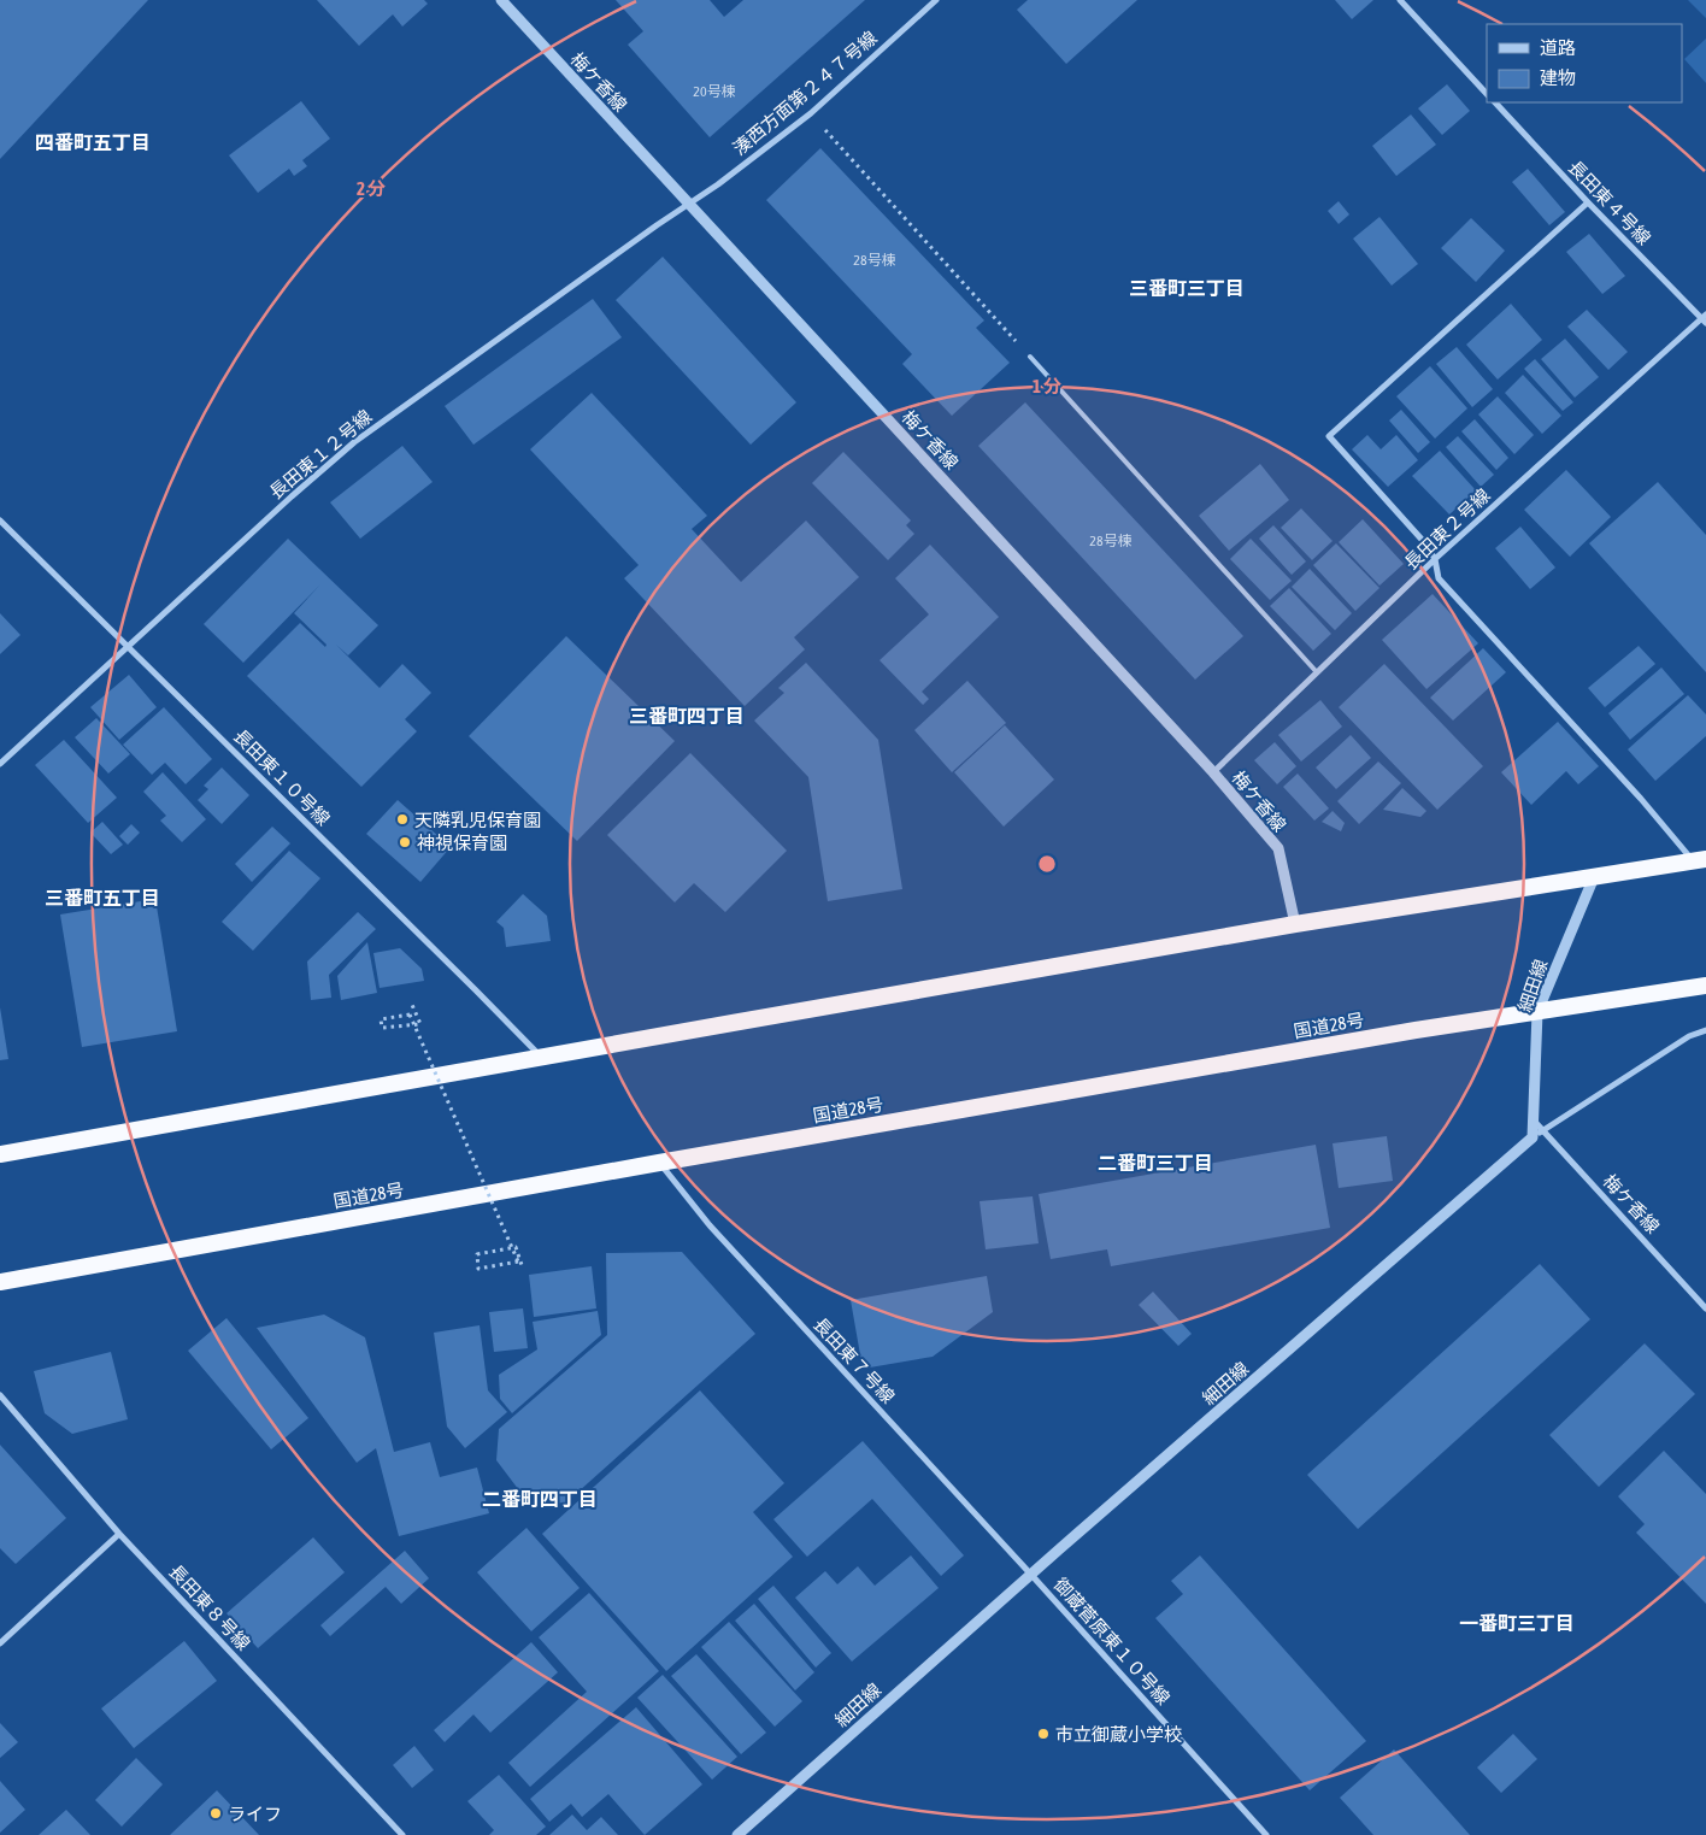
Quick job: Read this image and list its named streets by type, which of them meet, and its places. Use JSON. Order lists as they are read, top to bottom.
{
  "streets": {
    "highway": ["国道28号"],
    "street": [
      "梅ケ香線",
      "湊西方面第２４７号線",
      "長田東４号線",
      "長田東１２号線",
      "長田東２号線",
      "長田東１０号線",
      "細田線",
      "長田東７号線",
      "長田東８号線",
      "御蔵菅原東１０号線"
    ]
  },
  "crossings": [
    ["梅ケ香線", "湊西方面第２４７号線"],
    ["梅ケ香線", "長田東１２号線"],
    ["梅ケ香線", "長田東２号線"],
    ["梅ケ香線", "細田線"],
    ["湊西方面第２４７号線", "長田東１２号線"],
    ["長田東４号線", "長田東２号線"],
    ["長田東１２号線", "長田東１０号線"],
    ["細田線", "国道28号"],
    ["細田線", "長田東７号線"],
    ["細田線", "御蔵菅原東１０号線"],
    ["国道28号", "長田東７号線"],
    ["長田東７号線", "御蔵菅原東１０号線"]
  ],
  "districts": [
    "四番町五丁目",
    "三番町三丁目",
    "三番町四丁目",
    "三番町五丁目",
    "二番町三丁目",
    "二番町四丁目",
    "一番町三丁目"
  ],
  "places": [
    "天隣乳児保育園",
    "神視保育園",
    "市立御蔵小学校",
    "ライフ"
  ],
  "house_numbers": ["20号棟", "28号棟", "28号棟"],
  "legend": ["道路", "建物"],
  "rings": ["2 分", "1 分"]
}
